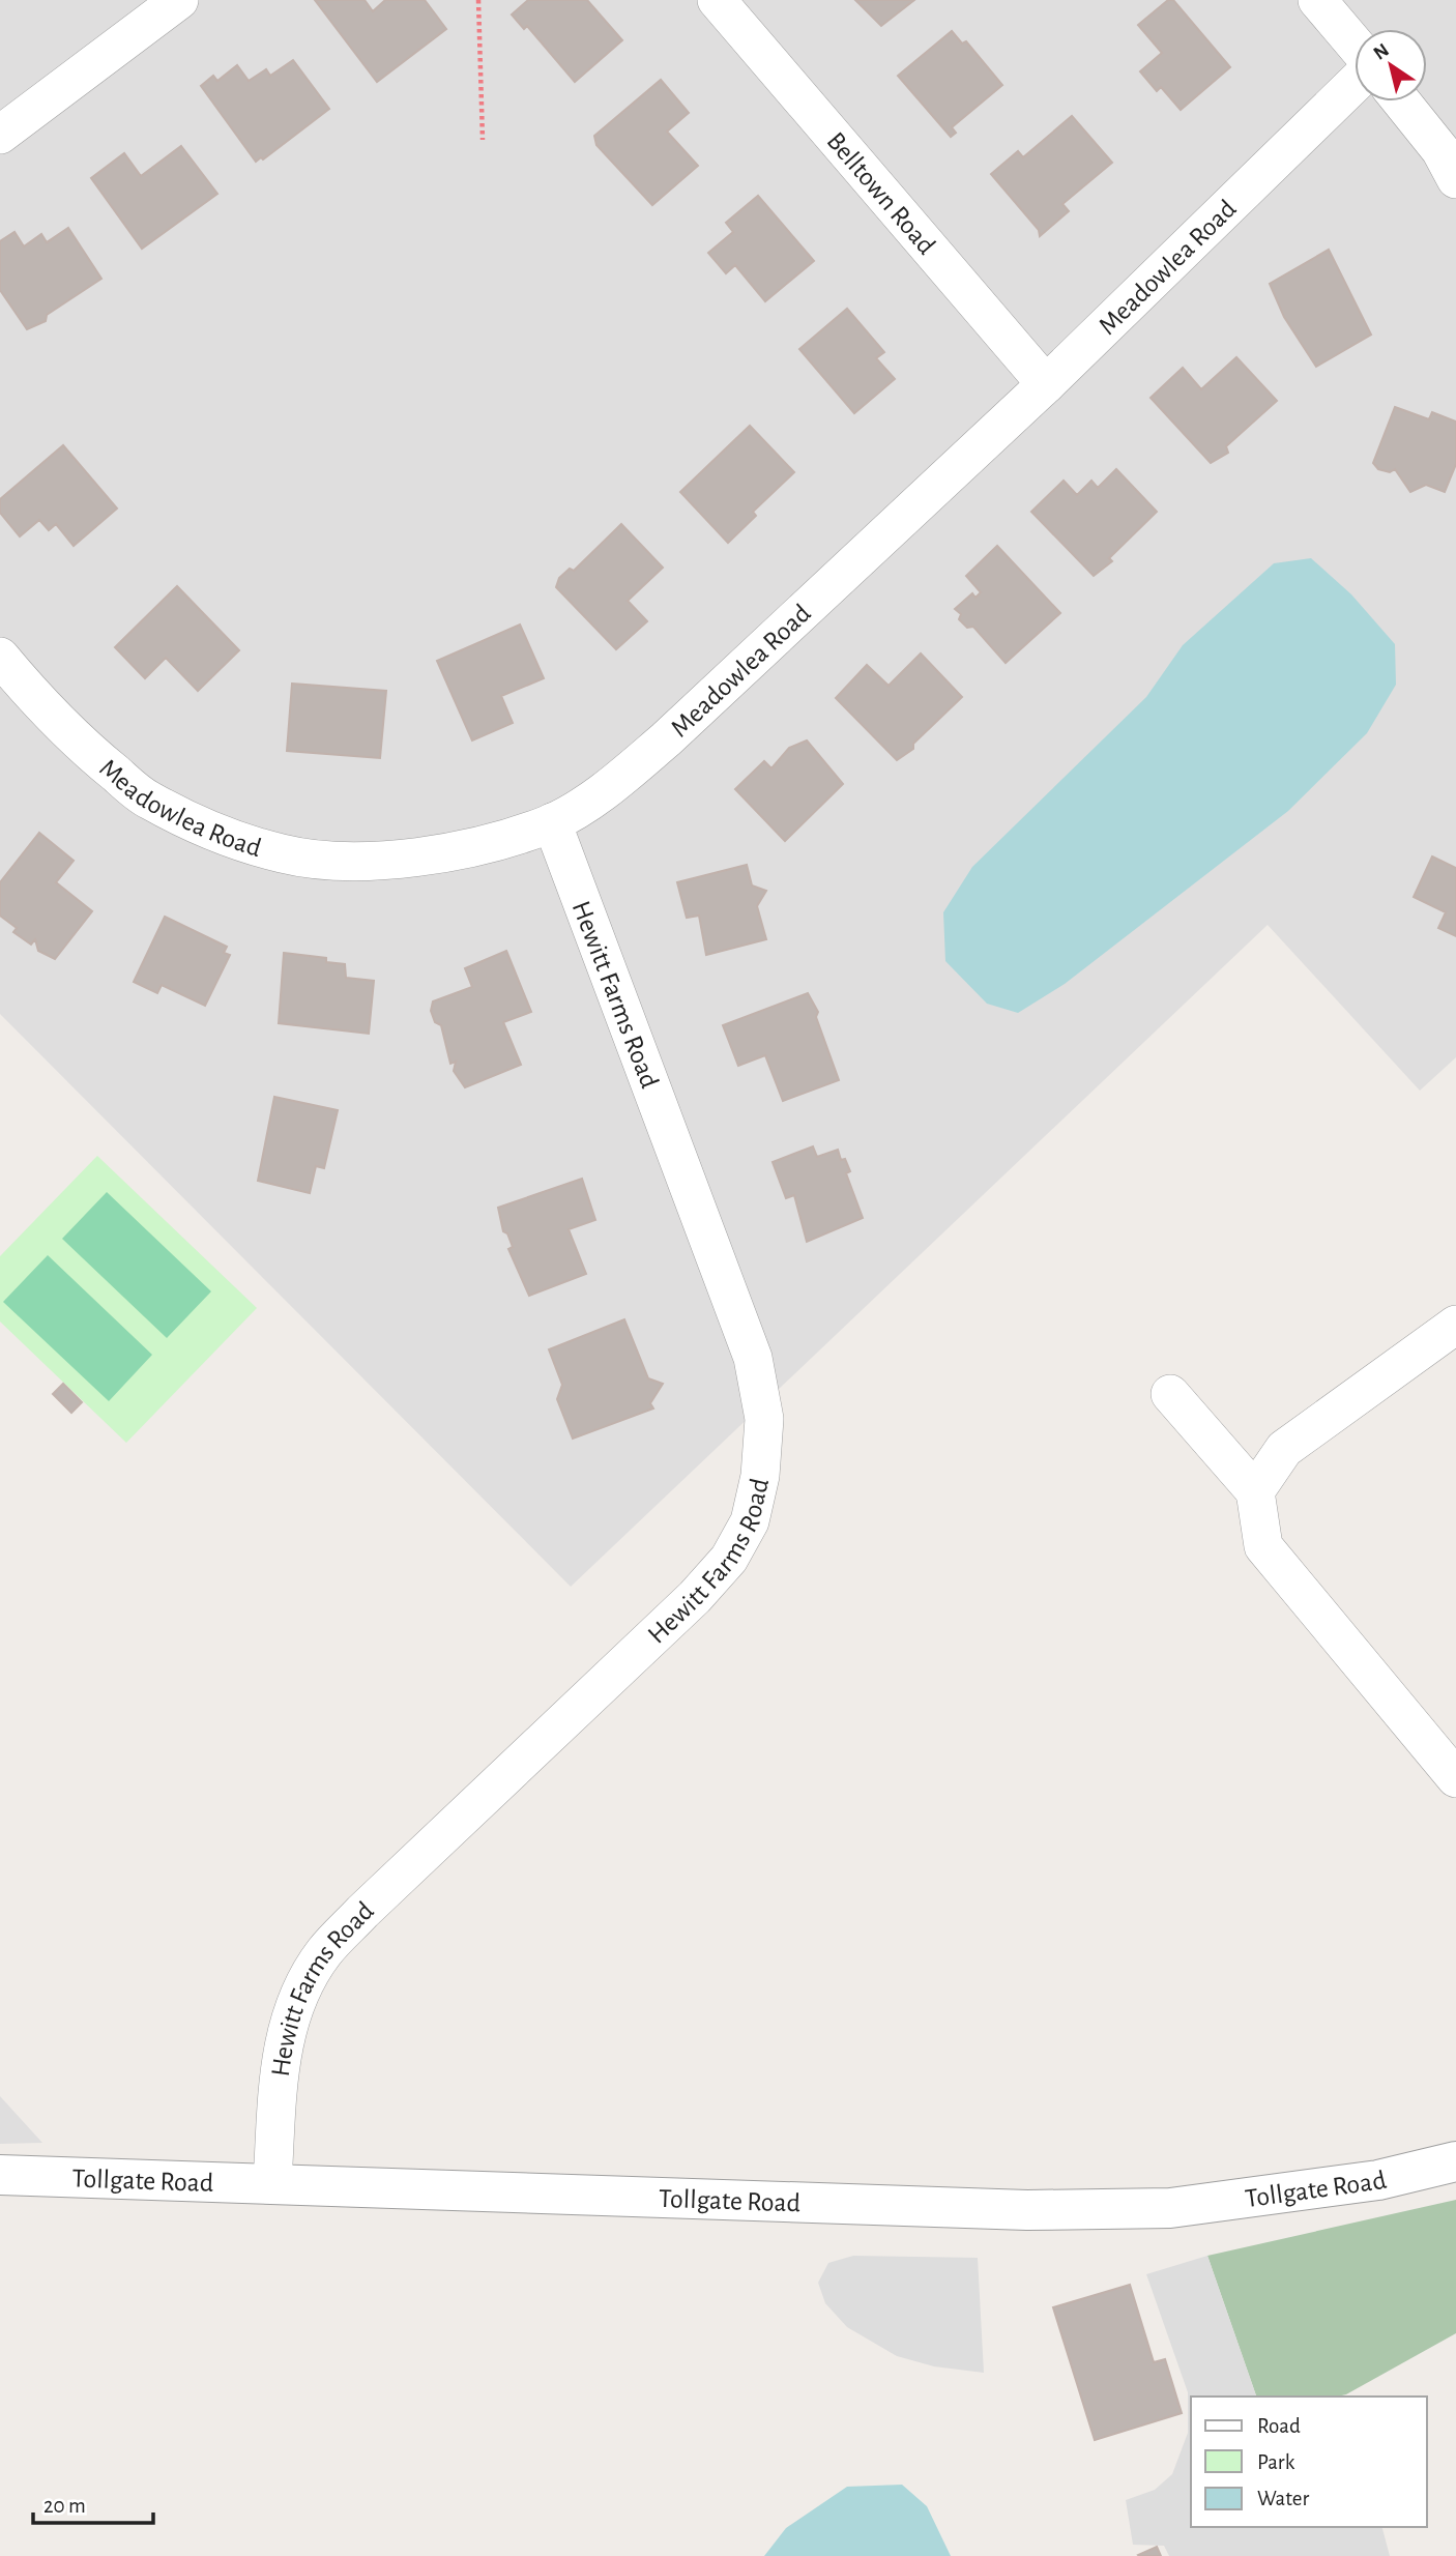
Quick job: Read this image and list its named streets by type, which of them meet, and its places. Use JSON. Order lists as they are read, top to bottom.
{
  "streets": {
    "street": [
      "Belltown Road",
      "Meadowlea Road",
      "Hewitt Farms Road",
      "Tollgate Road"
    ]
  },
  "crossings": [
    ["Belltown Road", "Meadowlea Road"],
    ["Meadowlea Road", "Hewitt Farms Road"],
    ["Hewitt Farms Road", "Tollgate Road"]
  ],
  "legend": ["Road", "Park", "Water"],
  "scale_bar": "20 m",
  "north": "top left"
}
